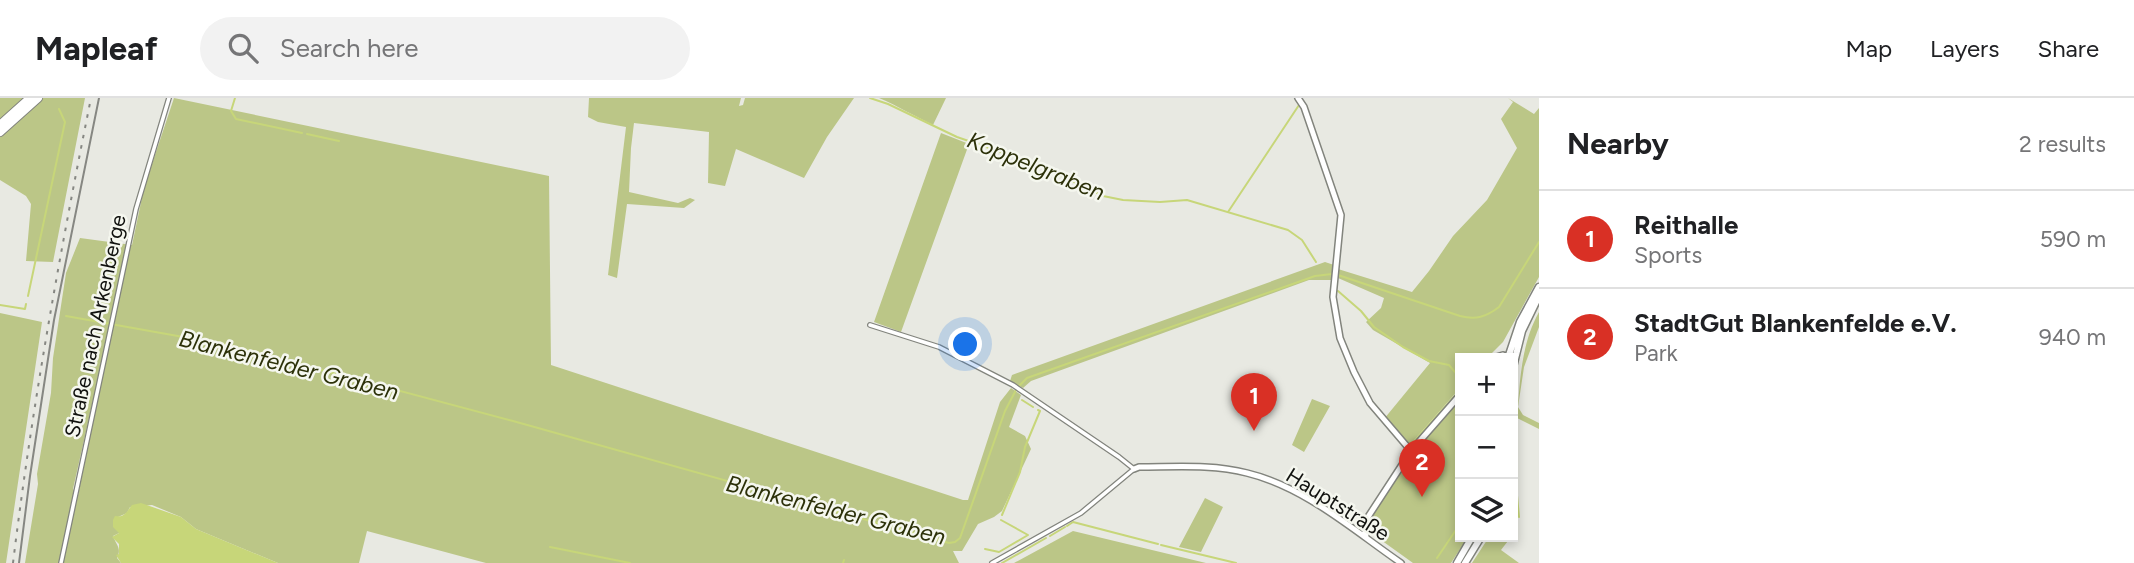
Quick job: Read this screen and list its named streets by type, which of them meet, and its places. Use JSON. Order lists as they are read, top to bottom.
{
  "streets": {
    "street": ["Straße nach Arkenberge", "Hauptstraße"]
  },
  "water": ["Koppelgraben", "Blankenfelder Graben"],
  "page": {
    "header": "Mapleaf",
    "search": "Search here",
    "nav": ["Map", "Layers", "Share"],
    "heading": ["Nearby", "2 results"],
    "list": [
      {
        "mark": "1",
        "name": "Reithalle",
        "note": "Sports",
        "value": "590 m"
      },
      {
        "mark": "2",
        "name": "StadtGut Blankenfelde e.V.",
        "note": "Park",
        "value": "940 m"
      }
    ],
    "map_buttons": ["+", "−"],
    "pins": ["1", "2"]
  }
}
